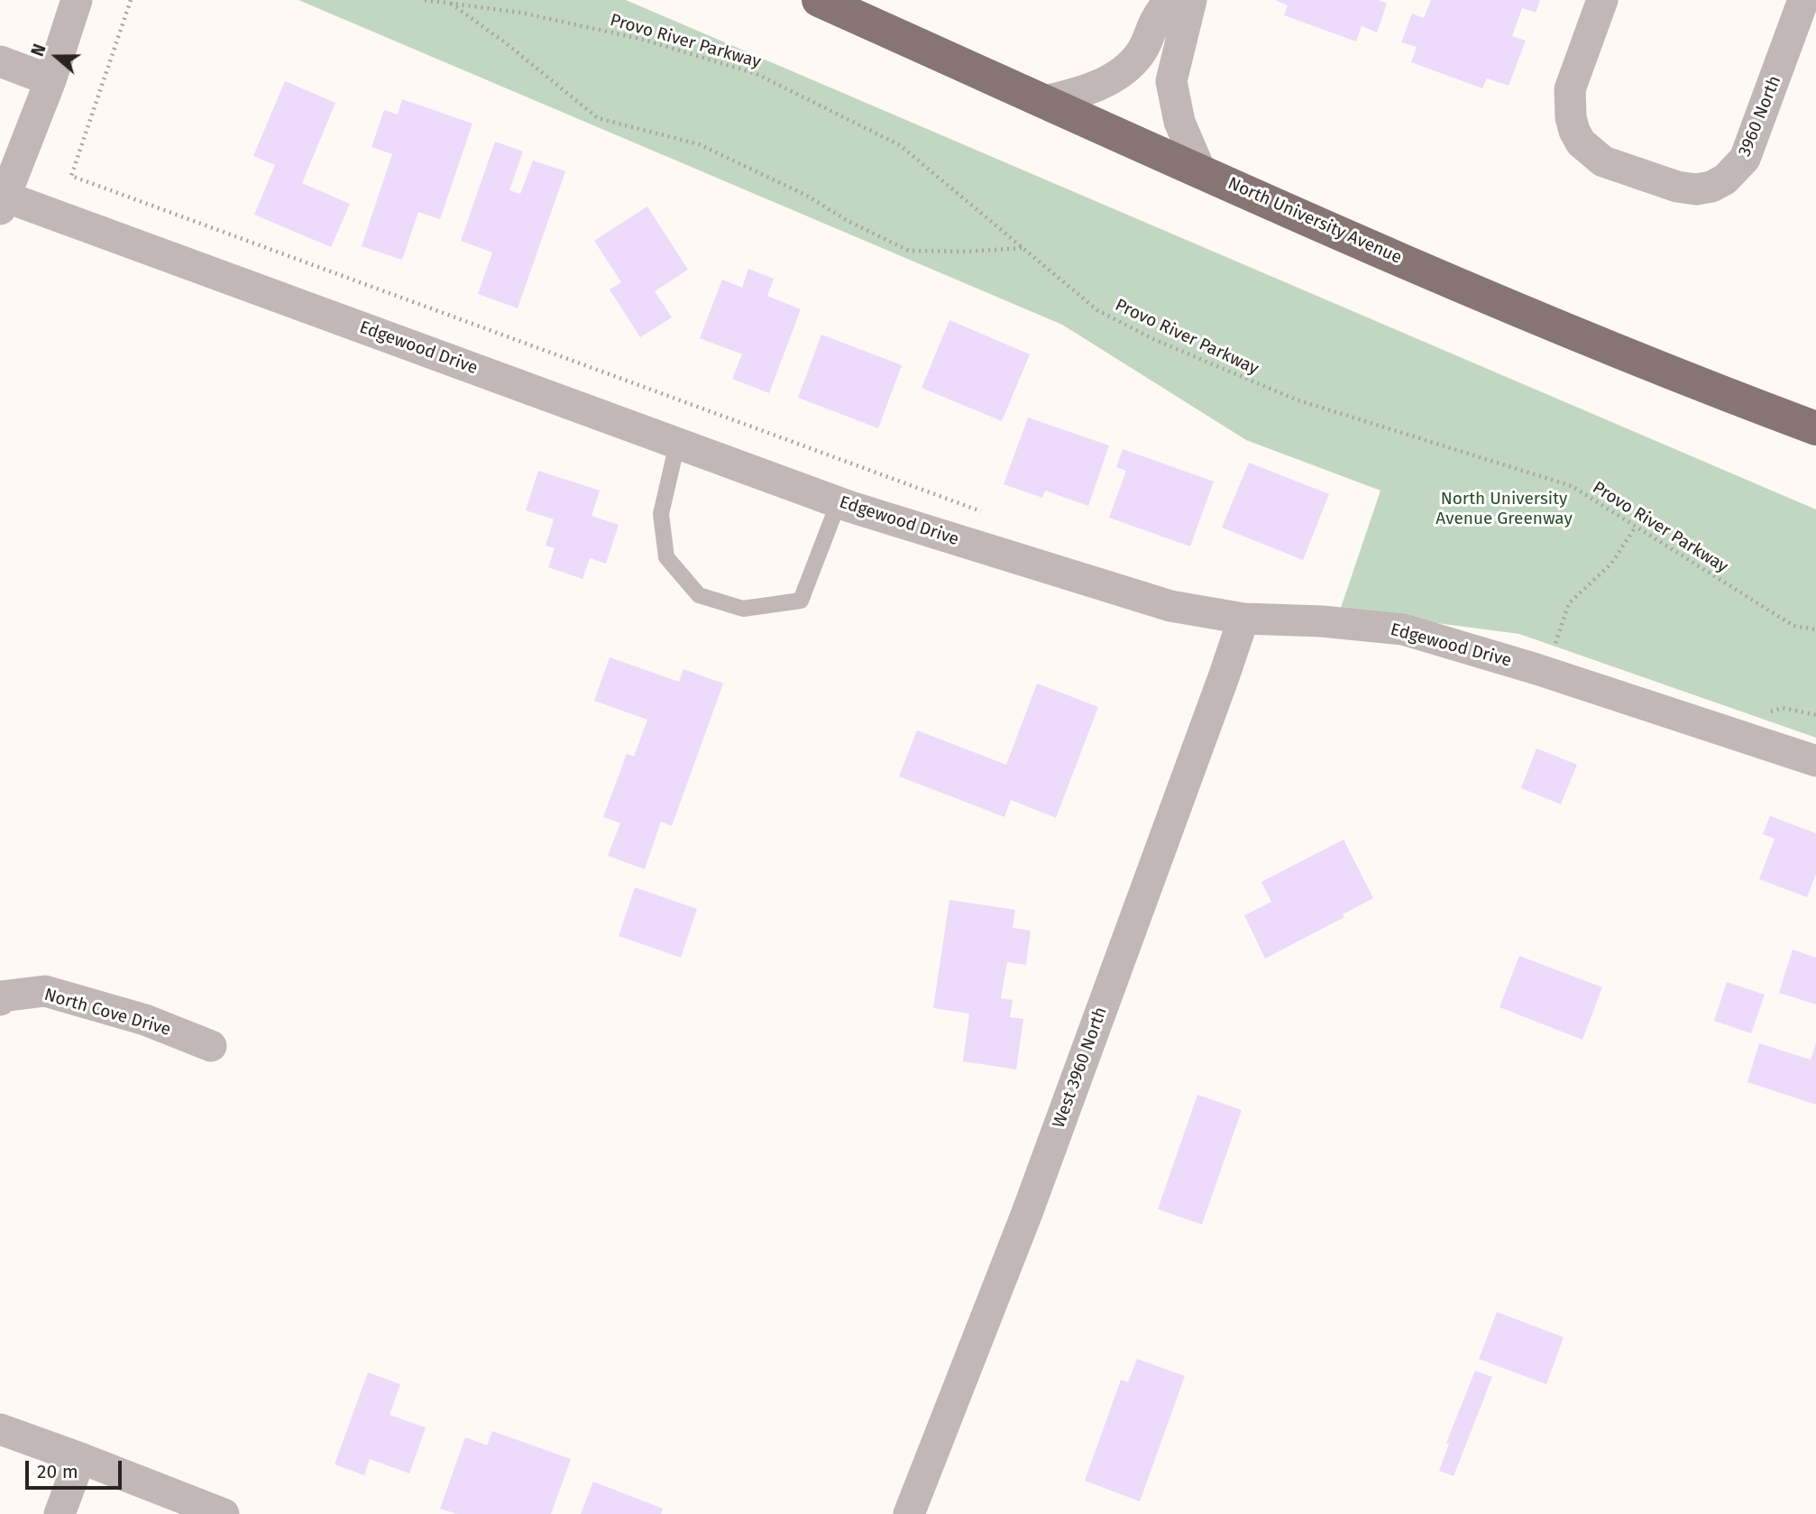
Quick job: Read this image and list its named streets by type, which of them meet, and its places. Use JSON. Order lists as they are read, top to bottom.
{
  "streets": {
    "highway": ["North University Avenue"],
    "street": [
      "3960 North",
      "Edgewood Drive",
      "North Cove Drive",
      "West 3960 North"
    ],
    "path": ["Provo River Parkway"]
  },
  "crossings": [
    ["Edgewood Drive", "West 3960 North"]
  ],
  "parks": ["North University Avenue Greenway"],
  "scale_bar": "20 m",
  "north": "left"
}
